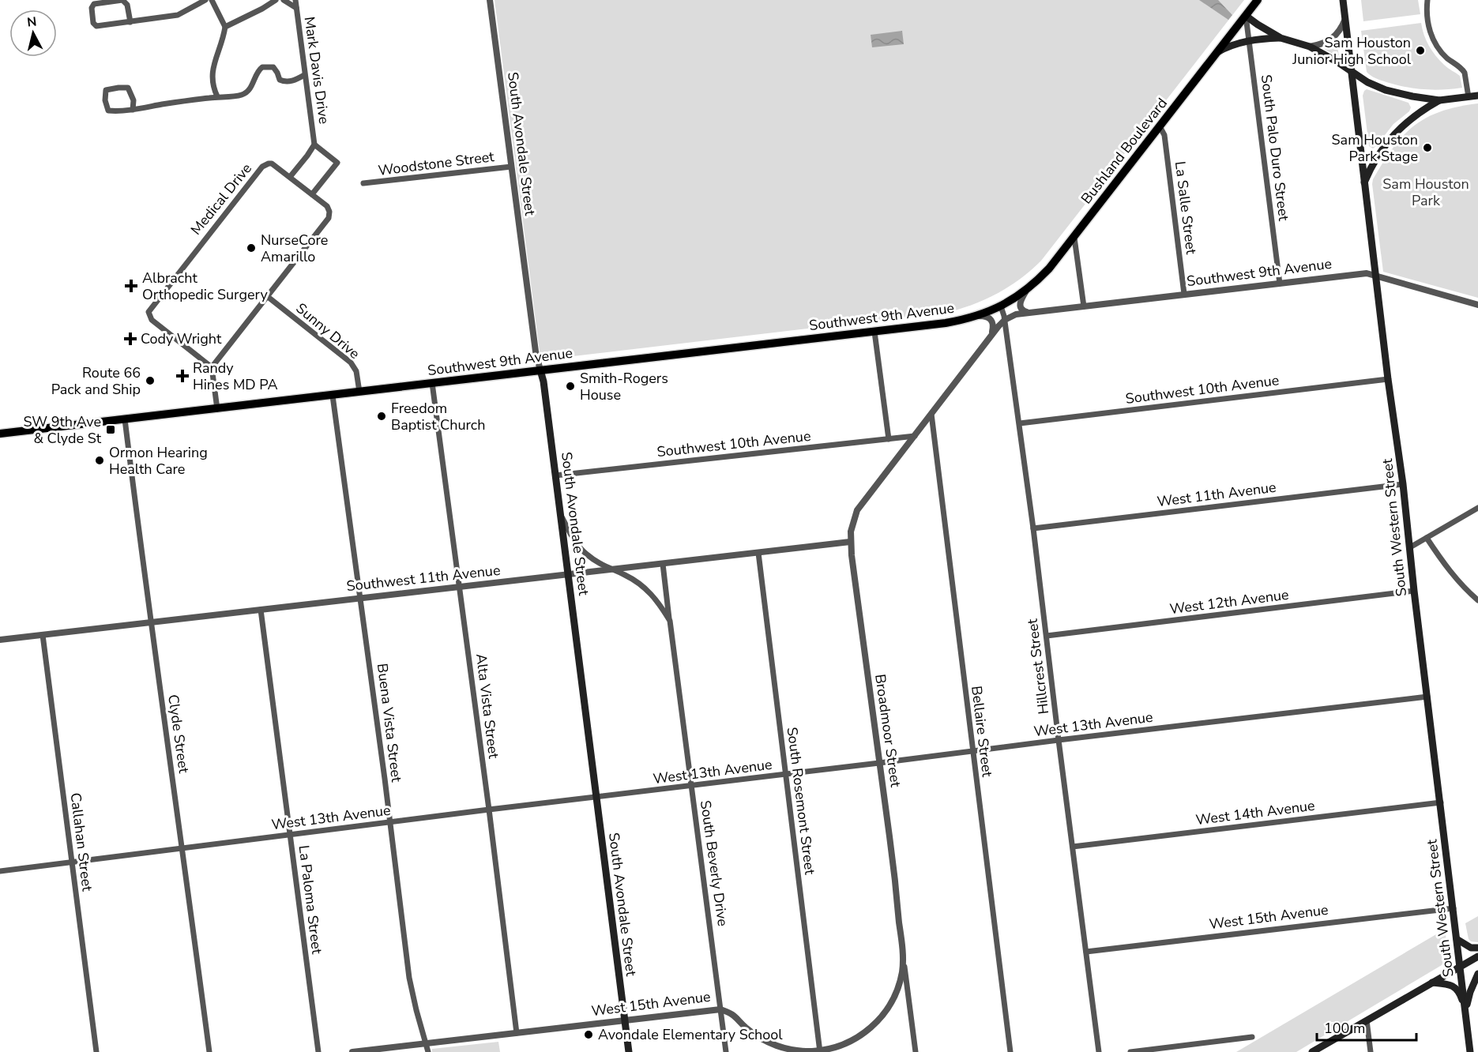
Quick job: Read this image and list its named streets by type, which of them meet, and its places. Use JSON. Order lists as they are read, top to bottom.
{
  "streets": {
    "main road": [
      "South Avondale Street",
      "Bushland Boulevard",
      "Southwest 9th Avenue",
      "South Western Street"
    ],
    "street": [
      "Mark Davis Drive",
      "South Palo Duro Street",
      "Woodstone Street",
      "Medical Drive",
      "La Salle Street",
      "Sunny Drive",
      "Southwest 10th Avenue",
      "West 11th Avenue",
      "Southwest 11th Avenue",
      "West 12th Avenue",
      "Hillcrest Street",
      "Alta Vista Street",
      "Buena Vista Street",
      "West 13th Avenue",
      "Broadmoor Street",
      "Bellaire Street",
      "Clyde Street",
      "South Rosemont Street",
      "West 14th Avenue",
      "Callahan Street",
      "South Beverly Drive",
      "La Paloma Street",
      "West 15th Avenue"
    ]
  },
  "crossings": [
    ["Mark Davis Drive", "Medical Drive"],
    ["South Avondale Street", "Woodstone Street"],
    ["South Avondale Street", "Southwest 9th Avenue"],
    ["South Avondale Street", "Southwest 10th Avenue"],
    ["South Avondale Street", "Southwest 11th Avenue"],
    ["South Avondale Street", "West 13th Avenue"],
    ["South Avondale Street", "South Beverly Drive"],
    ["South Avondale Street", "West 15th Avenue"],
    ["South Palo Duro Street", "Bushland Boulevard"],
    ["South Palo Duro Street", "Southwest 9th Avenue"],
    ["Bushland Boulevard", "La Salle Street"],
    ["Bushland Boulevard", "Southwest 9th Avenue"],
    ["Bushland Boulevard", "Hillcrest Street"],
    ["Medical Drive", "Sunny Drive"],
    ["La Salle Street", "Southwest 9th Avenue"],
    ["Southwest 9th Avenue", "Sunny Drive"],
    ["Southwest 9th Avenue", "South Western Street"],
    ["Southwest 9th Avenue", "Hillcrest Street"],
    ["Southwest 9th Avenue", "Alta Vista Street"],
    ["Southwest 9th Avenue", "Buena Vista Street"],
    ["Southwest 9th Avenue", "Clyde Street"],
    ["Southwest 10th Avenue", "South Western Street"],
    ["Southwest 10th Avenue", "Hillcrest Street"],
    ["Southwest 10th Avenue", "Broadmoor Street"],
    ["West 11th Avenue", "South Western Street"],
    ["West 11th Avenue", "Hillcrest Street"],
    ["South Western Street", "West 12th Avenue"],
    ["South Western Street", "West 13th Avenue"],
    ["South Western Street", "West 14th Avenue"],
    ["South Western Street", "West 15th Avenue"],
    ["Southwest 11th Avenue", "Alta Vista Street"],
    ["Southwest 11th Avenue", "Buena Vista Street"],
    ["Southwest 11th Avenue", "Broadmoor Street"],
    ["Southwest 11th Avenue", "Clyde Street"],
    ["Southwest 11th Avenue", "South Rosemont Street"],
    ["Southwest 11th Avenue", "Callahan Street"],
    ["Southwest 11th Avenue", "South Beverly Drive"],
    ["Southwest 11th Avenue", "La Paloma Street"],
    ["West 12th Avenue", "Hillcrest Street"],
    ["Hillcrest Street", "West 13th Avenue"],
    ["Hillcrest Street", "West 14th Avenue"],
    ["Hillcrest Street", "West 15th Avenue"],
    ["Alta Vista Street", "West 13th Avenue"],
    ["Alta Vista Street", "West 15th Avenue"],
    ["Buena Vista Street", "West 13th Avenue"],
    ["Buena Vista Street", "West 15th Avenue"],
    ["West 13th Avenue", "Broadmoor Street"],
    ["West 13th Avenue", "Bellaire Street"],
    ["West 13th Avenue", "Clyde Street"],
    ["West 13th Avenue", "South Rosemont Street"],
    ["West 13th Avenue", "Callahan Street"],
    ["West 13th Avenue", "South Beverly Drive"],
    ["West 13th Avenue", "La Paloma Street"],
    ["Broadmoor Street", "West 15th Avenue"],
    ["South Rosemont Street", "West 15th Avenue"],
    ["South Beverly Drive", "West 15th Avenue"]
  ],
  "parks": ["Sam Houston Park"],
  "places": {
    "other": [
      "Sam Houston Junior High School",
      "Sam Houston Park Stage",
      "NurseCore Amarillo",
      "Route 66 Pack and Ship",
      "Smith-Rogers House",
      "Freedom Baptist Church",
      "Ormon Hearing Health Care",
      "Avondale Elementary School"
    ],
    "health": ["Albracht Orthopedic Surgery", "Cody Wright", "Randy Hines MD PA"],
    "transit": ["SW 9th Ave & Clyde St"]
  },
  "scale_bar": "100 m",
  "north": "top"
}
